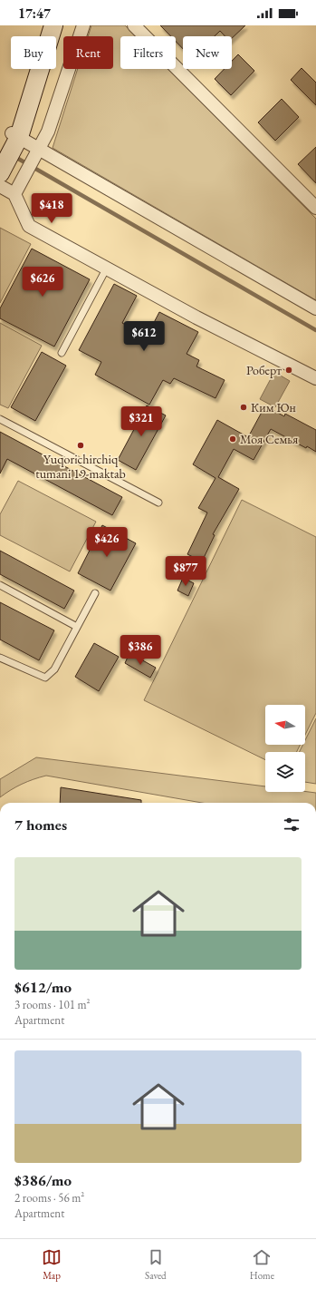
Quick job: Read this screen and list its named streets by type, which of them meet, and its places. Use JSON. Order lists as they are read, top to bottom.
{
  "places": [
    "Роберт",
    "Ким Юн",
    "Моя Семья",
    "Yuqorichirchiq tumani 19-maktab"
  ],
  "north": "left",
  "page": {
    "status": "17:47",
    "chip": [
      "Buy",
      "Rent",
      "Filters",
      "New"
    ],
    "price": [
      "$418",
      "$626",
      "$612",
      "$321",
      "$426",
      "$877",
      "$386"
    ],
    "heading": "7 homes",
    "list": [
      {
        "name": "$612/mo",
        "note": "3 rooms · 101 m² · Apartment"
      },
      {
        "name": "$386/mo",
        "note": "2 rooms · 56 m² · Apartment"
      }
    ],
    "tabs": ["Map", "Saved", "Home"]
  }
}
